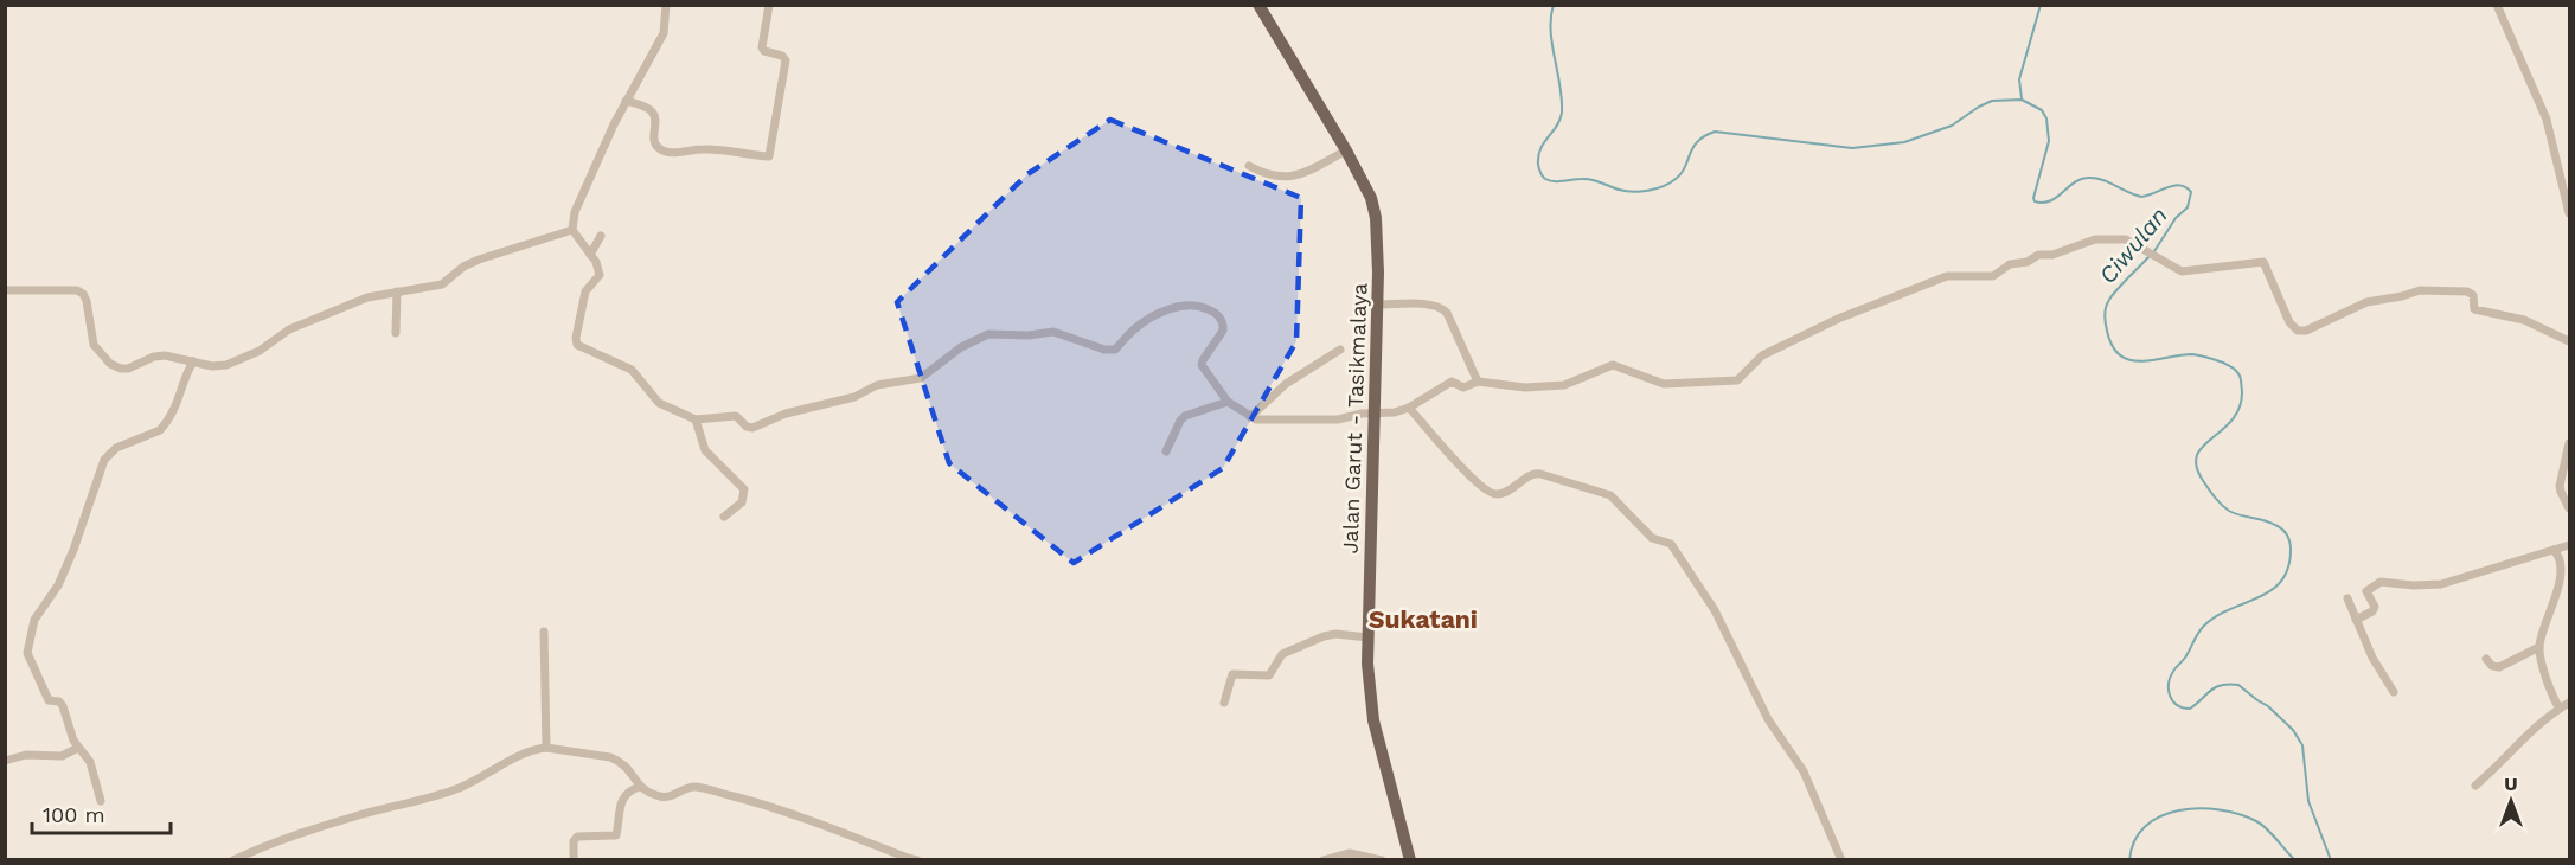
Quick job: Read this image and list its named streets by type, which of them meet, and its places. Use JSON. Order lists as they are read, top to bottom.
{
  "streets": {
    "main road": ["Jalan Garut - Tasikmalaya"]
  },
  "districts": ["Sukatani"],
  "water": ["Ciwulan"],
  "scale_bar": "100 m",
  "north": "top"
}
